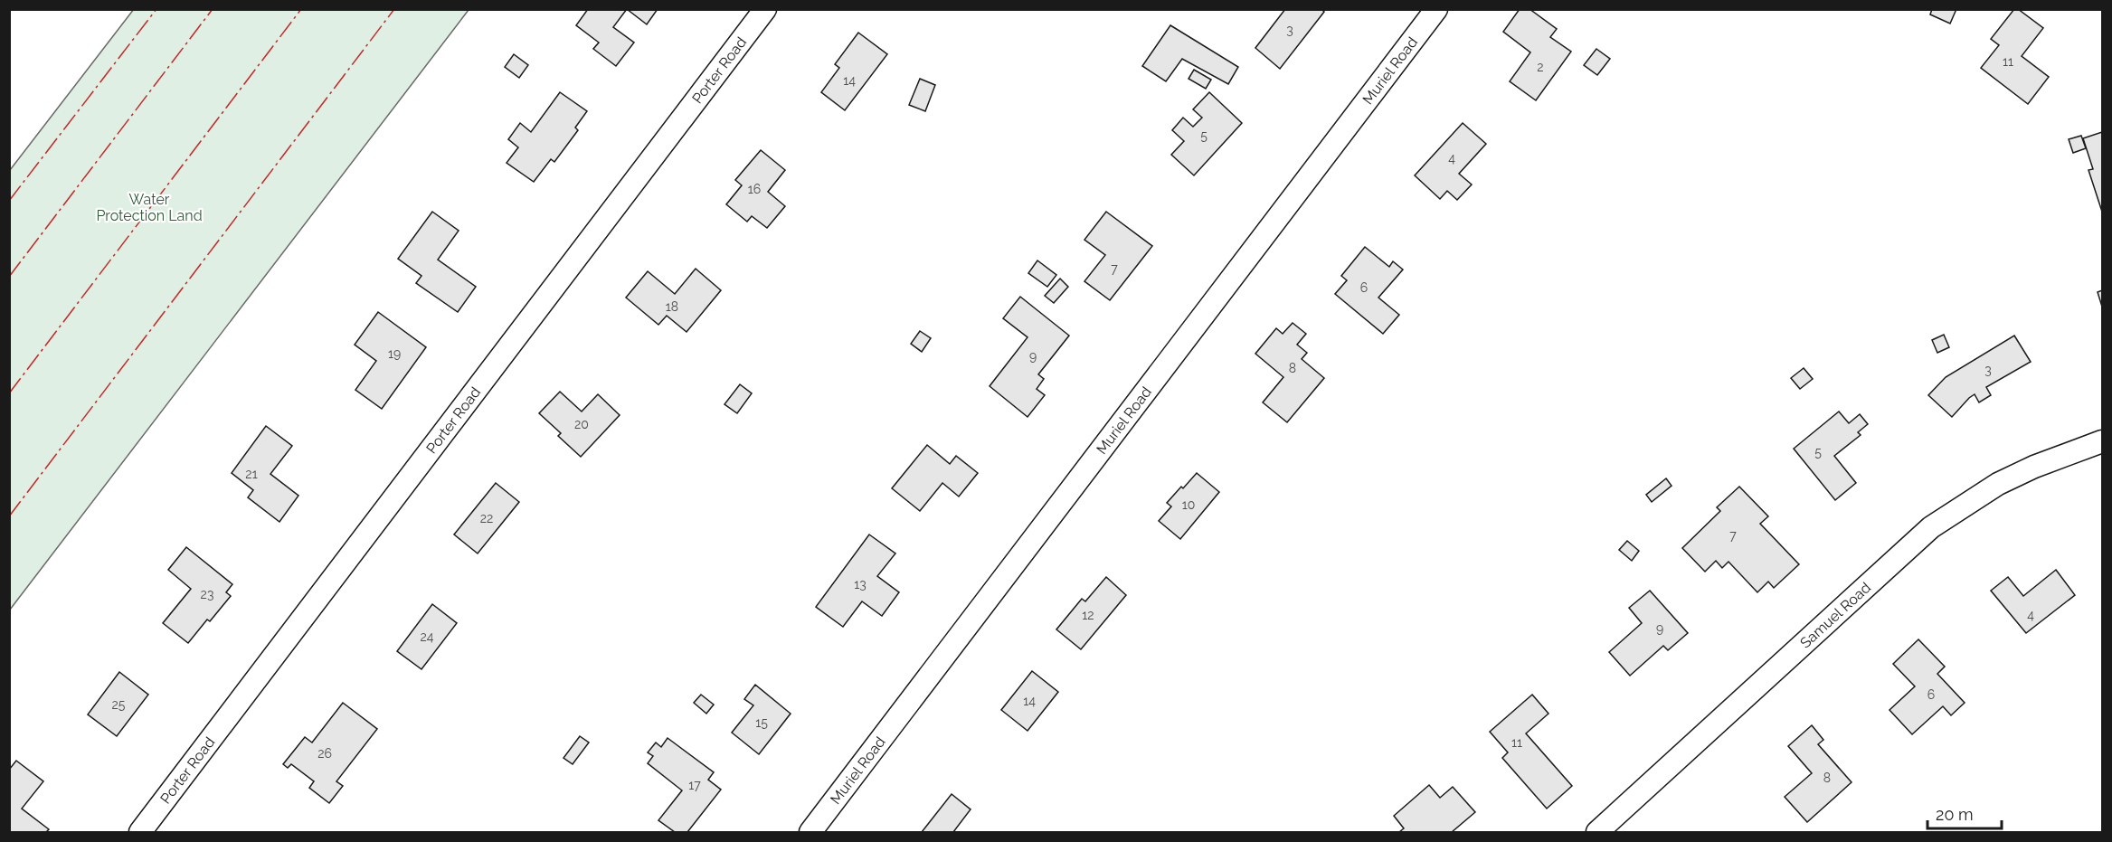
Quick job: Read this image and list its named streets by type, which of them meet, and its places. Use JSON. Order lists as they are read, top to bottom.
{
  "streets": {
    "street": ["Porter Road", "Muriel Road", "Samuel Road"]
  },
  "parks": ["Water Protection Land"],
  "house_numbers": [
    "3",
    "11",
    "2",
    "14",
    "5",
    "4",
    "16",
    "7",
    "6",
    "18",
    "19",
    "9",
    "8",
    "3",
    "20",
    "5",
    "21",
    "10",
    "22",
    "7",
    "13",
    "23",
    "12",
    "4",
    "9",
    "24",
    "6",
    "14",
    "25",
    "15",
    "11",
    "26",
    "8",
    "17"
  ],
  "scale_bar": "20 m"
}
